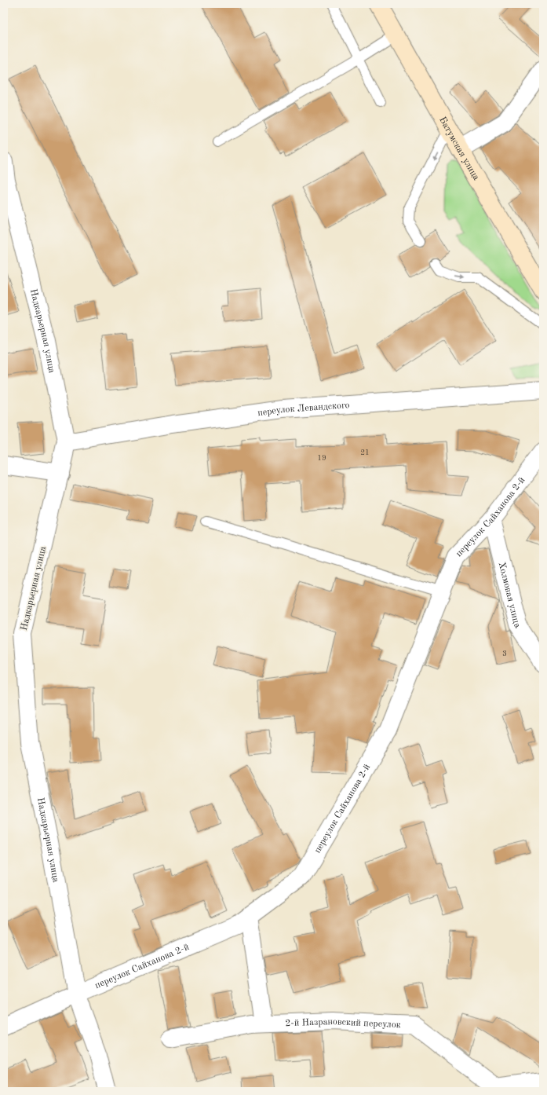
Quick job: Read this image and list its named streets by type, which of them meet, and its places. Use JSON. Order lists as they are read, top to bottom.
{
  "streets": {
    "main road": ["Батумская улица"],
    "street": [
      "Надкарьерная улица",
      "переулок Левандского",
      "переулок Сайханова 2-й",
      "Холмовая улица",
      "2-й Назрановский переулок"
    ]
  },
  "crossings": [
    ["Надкарьерная улица", "переулок Левандского"],
    ["Надкарьерная улица", "переулок Сайханова 2-й"],
    ["переулок Сайханова 2-й", "Холмовая улица"]
  ],
  "house_numbers": ["21", "19", "3"]
}
